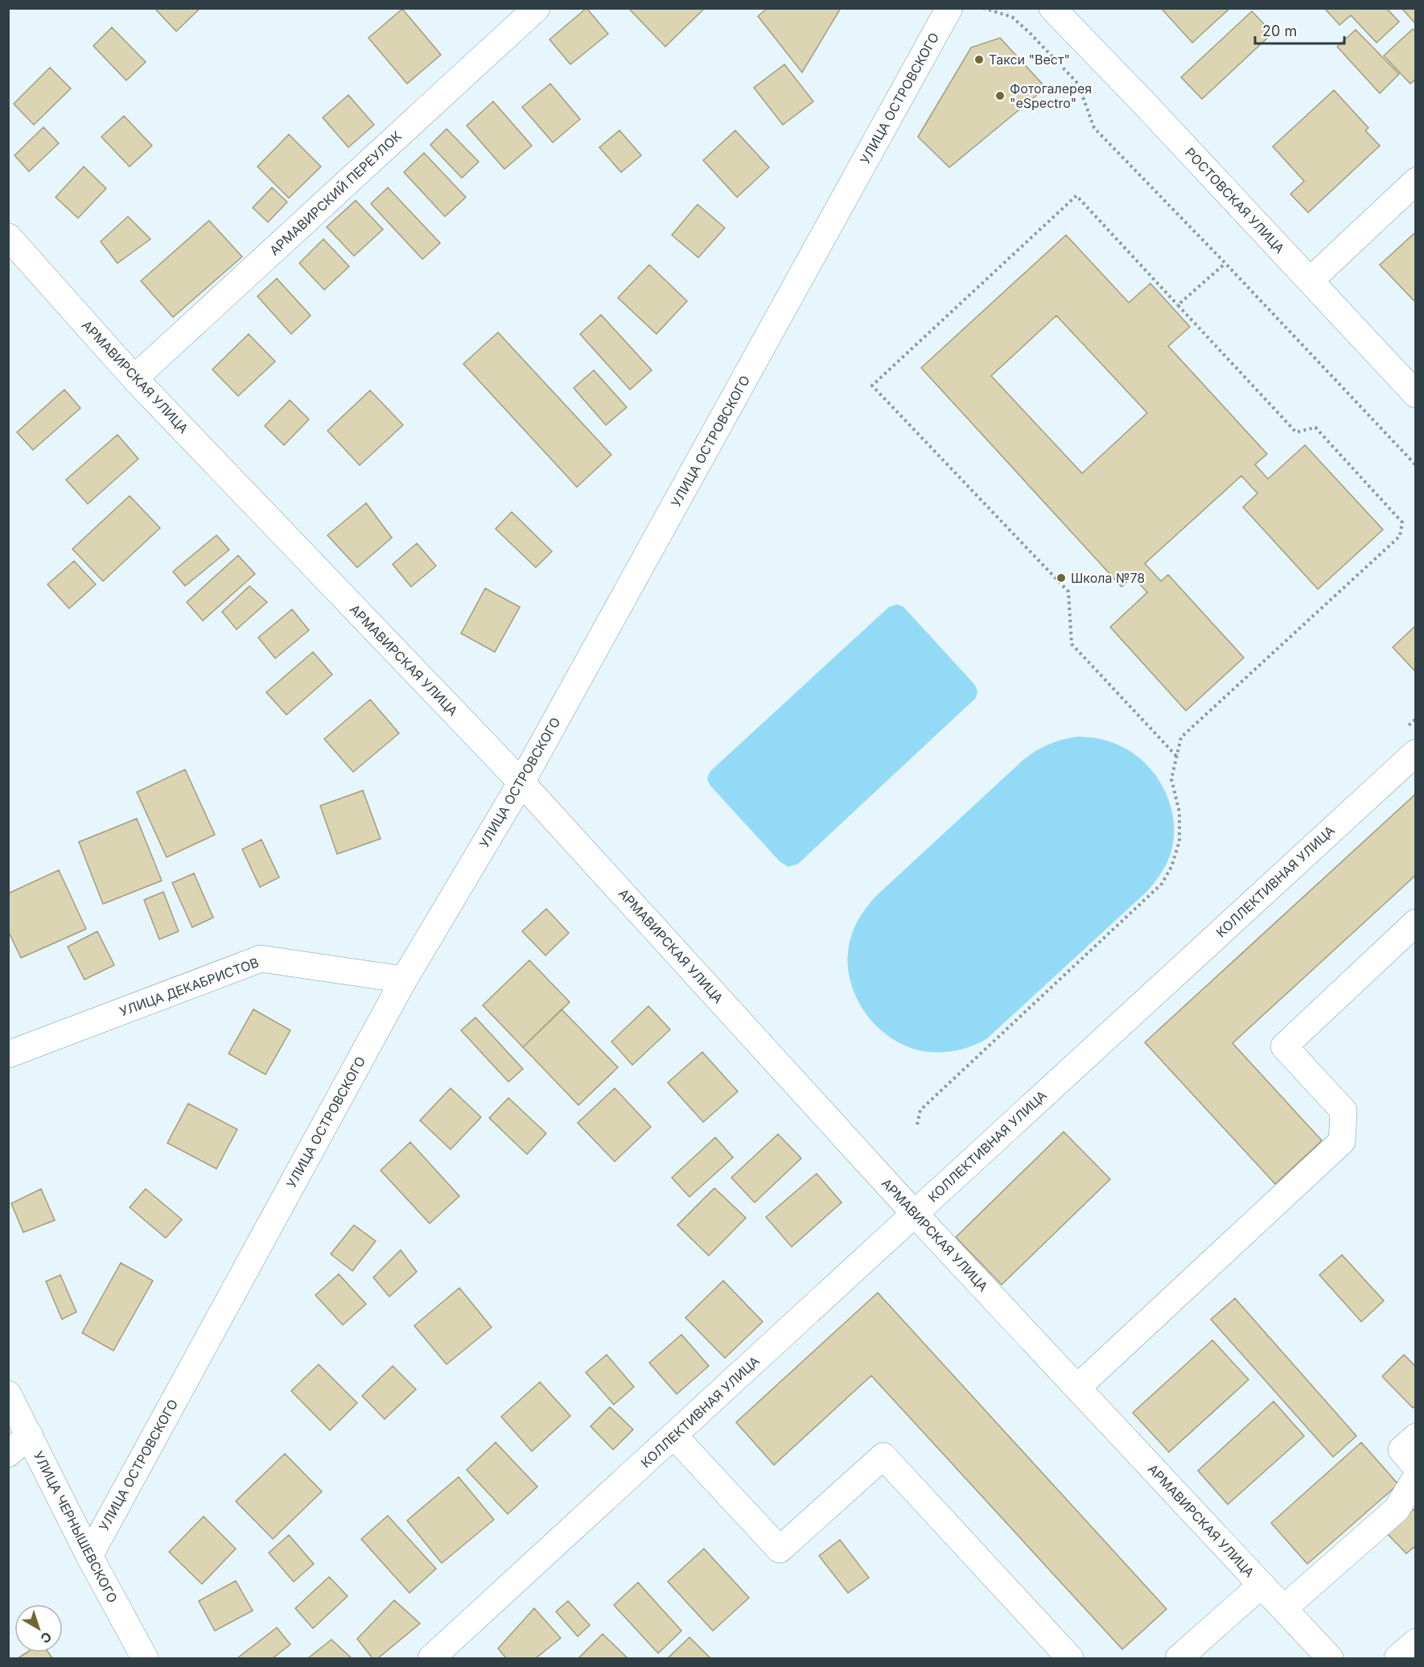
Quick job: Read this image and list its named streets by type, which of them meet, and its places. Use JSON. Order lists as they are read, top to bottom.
{
  "streets": {
    "street": [
      "УЛИЦА ОСТРОВСКОГО",
      "АРМАВИРСКИЙ ПЕРЕУЛОК",
      "РОСТОВСКАЯ УЛИЦА",
      "АРМАВИРСКАЯ УЛИЦА",
      "КОЛЛЕКТИВНАЯ УЛИЦА",
      "УЛИЦА ДЕКАБРИСТОВ",
      "УЛИЦА ЧЕРНЫШЕВСКОГО"
    ]
  },
  "crossings": [
    ["УЛИЦА ОСТРОВСКОГО", "АРМАВИРСКАЯ УЛИЦА"],
    ["УЛИЦА ОСТРОВСКОГО", "УЛИЦА ДЕКАБРИСТОВ"],
    ["УЛИЦА ОСТРОВСКОГО", "УЛИЦА ЧЕРНЫШЕВСКОГО"],
    ["АРМАВИРСКИЙ ПЕРЕУЛОК", "АРМАВИРСКАЯ УЛИЦА"],
    ["АРМАВИРСКАЯ УЛИЦА", "КОЛЛЕКТИВНАЯ УЛИЦА"]
  ],
  "places": ["Такси \"Вест\"", "Фотогалерея \"eSpectro\"", "Школа №78"],
  "scale_bar": "20 m",
  "north": "bottom right"
}
